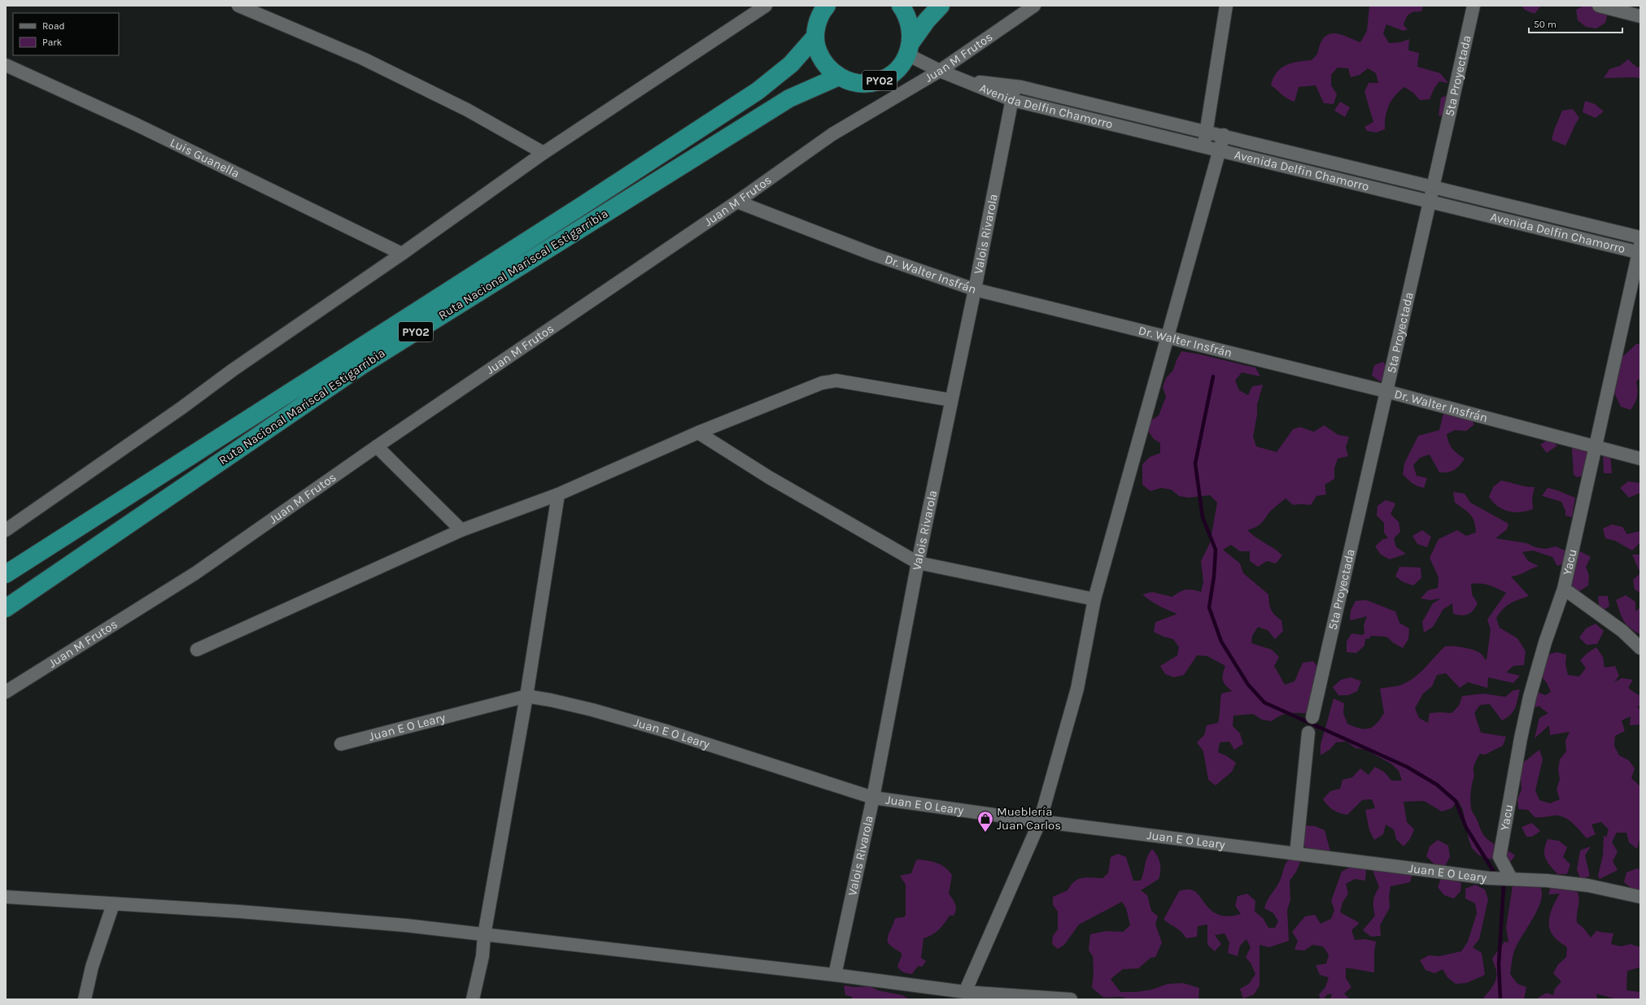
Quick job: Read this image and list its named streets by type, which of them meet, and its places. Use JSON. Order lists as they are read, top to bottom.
{
  "streets": {
    "highway": ["PY02", "Ruta Nacional Mariscal Estigarribia"],
    "street": [
      "Juan M Frutos",
      "5ta Proyectada",
      "Avenida Delfin Chamorro",
      "Luis Guanella",
      "Valois Rivarola",
      "Dr. Walter Insfrán",
      "Yacu",
      "Juan E O Leary"
    ]
  },
  "crossings": [
    ["Juan M Frutos", "Avenida Delfin Chamorro"],
    ["Juan M Frutos", "Dr. Walter Insfrán"],
    ["5ta Proyectada", "Avenida Delfin Chamorro"],
    ["5ta Proyectada", "Dr. Walter Insfrán"],
    ["PY02", "Avenida Delfin Chamorro"],
    ["PY02", "Ruta Nacional Mariscal Estigarribia"],
    ["Avenida Delfin Chamorro", "Valois Rivarola"],
    ["Avenida Delfin Chamorro", "Yacu"],
    ["Valois Rivarola", "Dr. Walter Insfrán"],
    ["Valois Rivarola", "Juan E O Leary"],
    ["Dr. Walter Insfrán", "Yacu"],
    ["Yacu", "Juan E O Leary"]
  ],
  "places": {
    "shop": ["Mueblería Juan Carlos"]
  },
  "legend": ["Road", "Park"],
  "scale_bar": "50 m"
}
